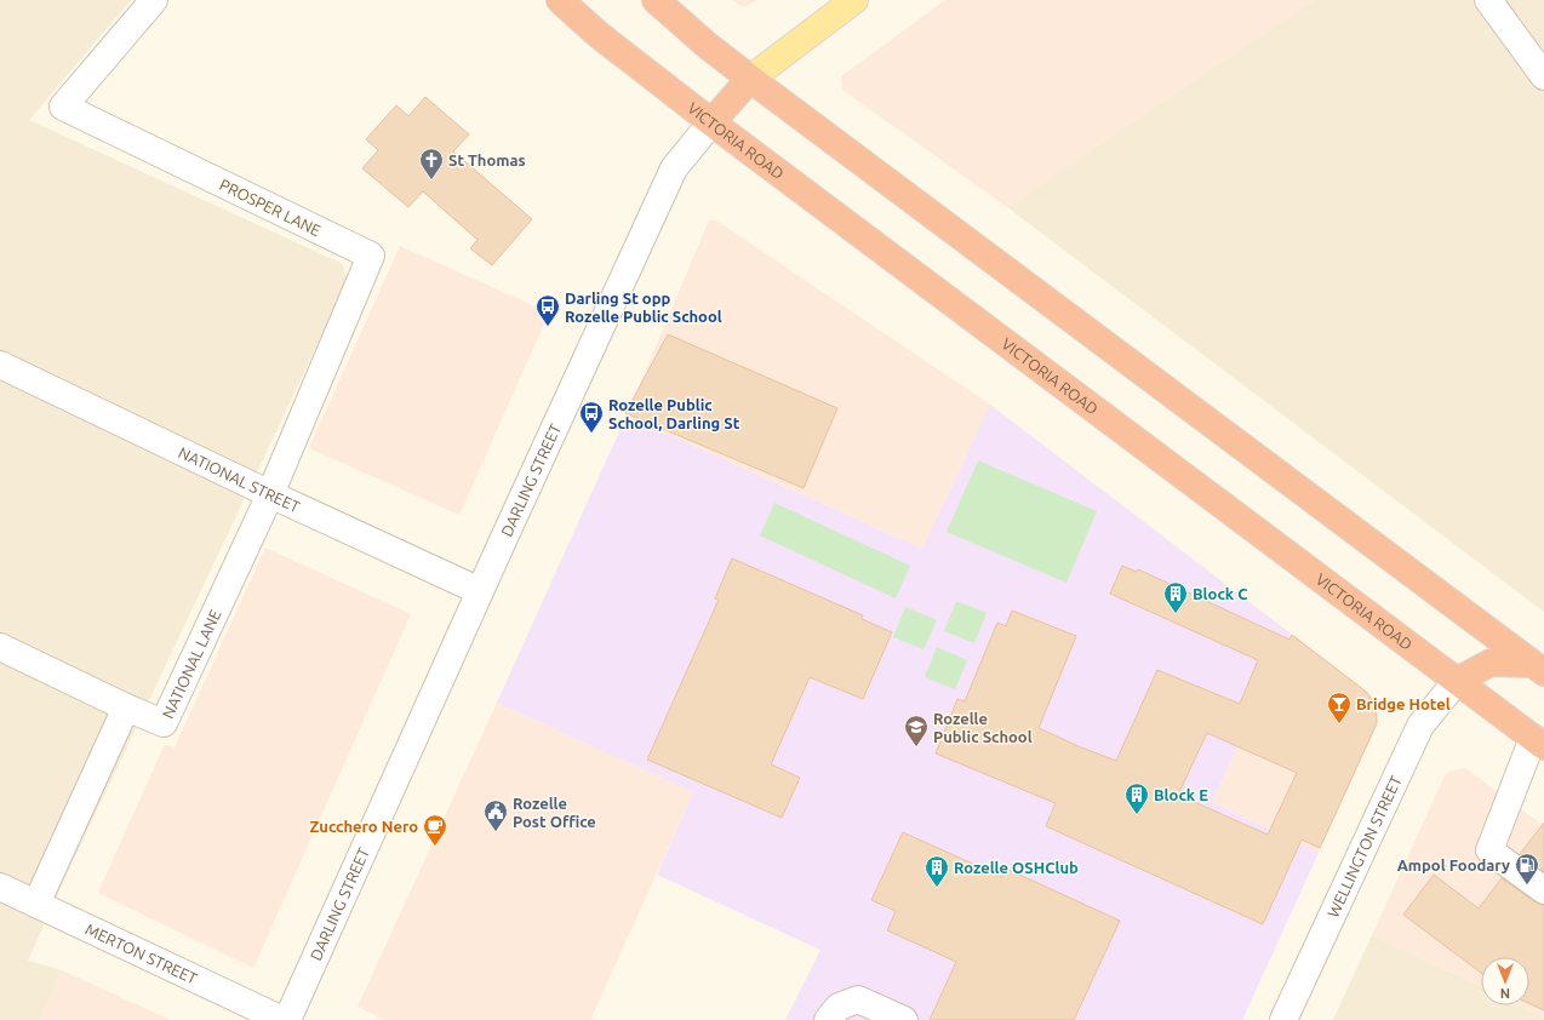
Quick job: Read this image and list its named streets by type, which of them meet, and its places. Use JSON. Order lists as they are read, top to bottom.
{
  "streets": {
    "highway": ["VICTORIA ROAD", "DARLING STREET"],
    "street": [
      "PROSPER LANE",
      "NATIONAL STREET",
      "NATIONAL LANE",
      "WELLINGTON STREET",
      "MERTON STREET"
    ]
  },
  "crossings": [
    ["VICTORIA ROAD", "DARLING STREET"],
    ["VICTORIA ROAD", "WELLINGTON STREET"],
    ["PROSPER LANE", "NATIONAL STREET"],
    ["PROSPER LANE", "NATIONAL LANE"],
    ["NATIONAL STREET", "DARLING STREET"],
    ["NATIONAL STREET", "NATIONAL LANE"]
  ],
  "places": {
    "church": ["St Thomas"],
    "bus stop": ["Darling St opp Rozelle Public School", "Rozelle Public School, Darling St"],
    "building": ["Block C", "Block E", "Rozelle OSHClub"],
    "bar": ["Bridge Hotel"],
    "school or university": ["Rozelle Public School"],
    "public building": ["Rozelle Post Office"],
    "cafe": ["Zucchero Nero"],
    "fuel station": ["Ampol Foodary"]
  },
  "north": "bottom"
}
